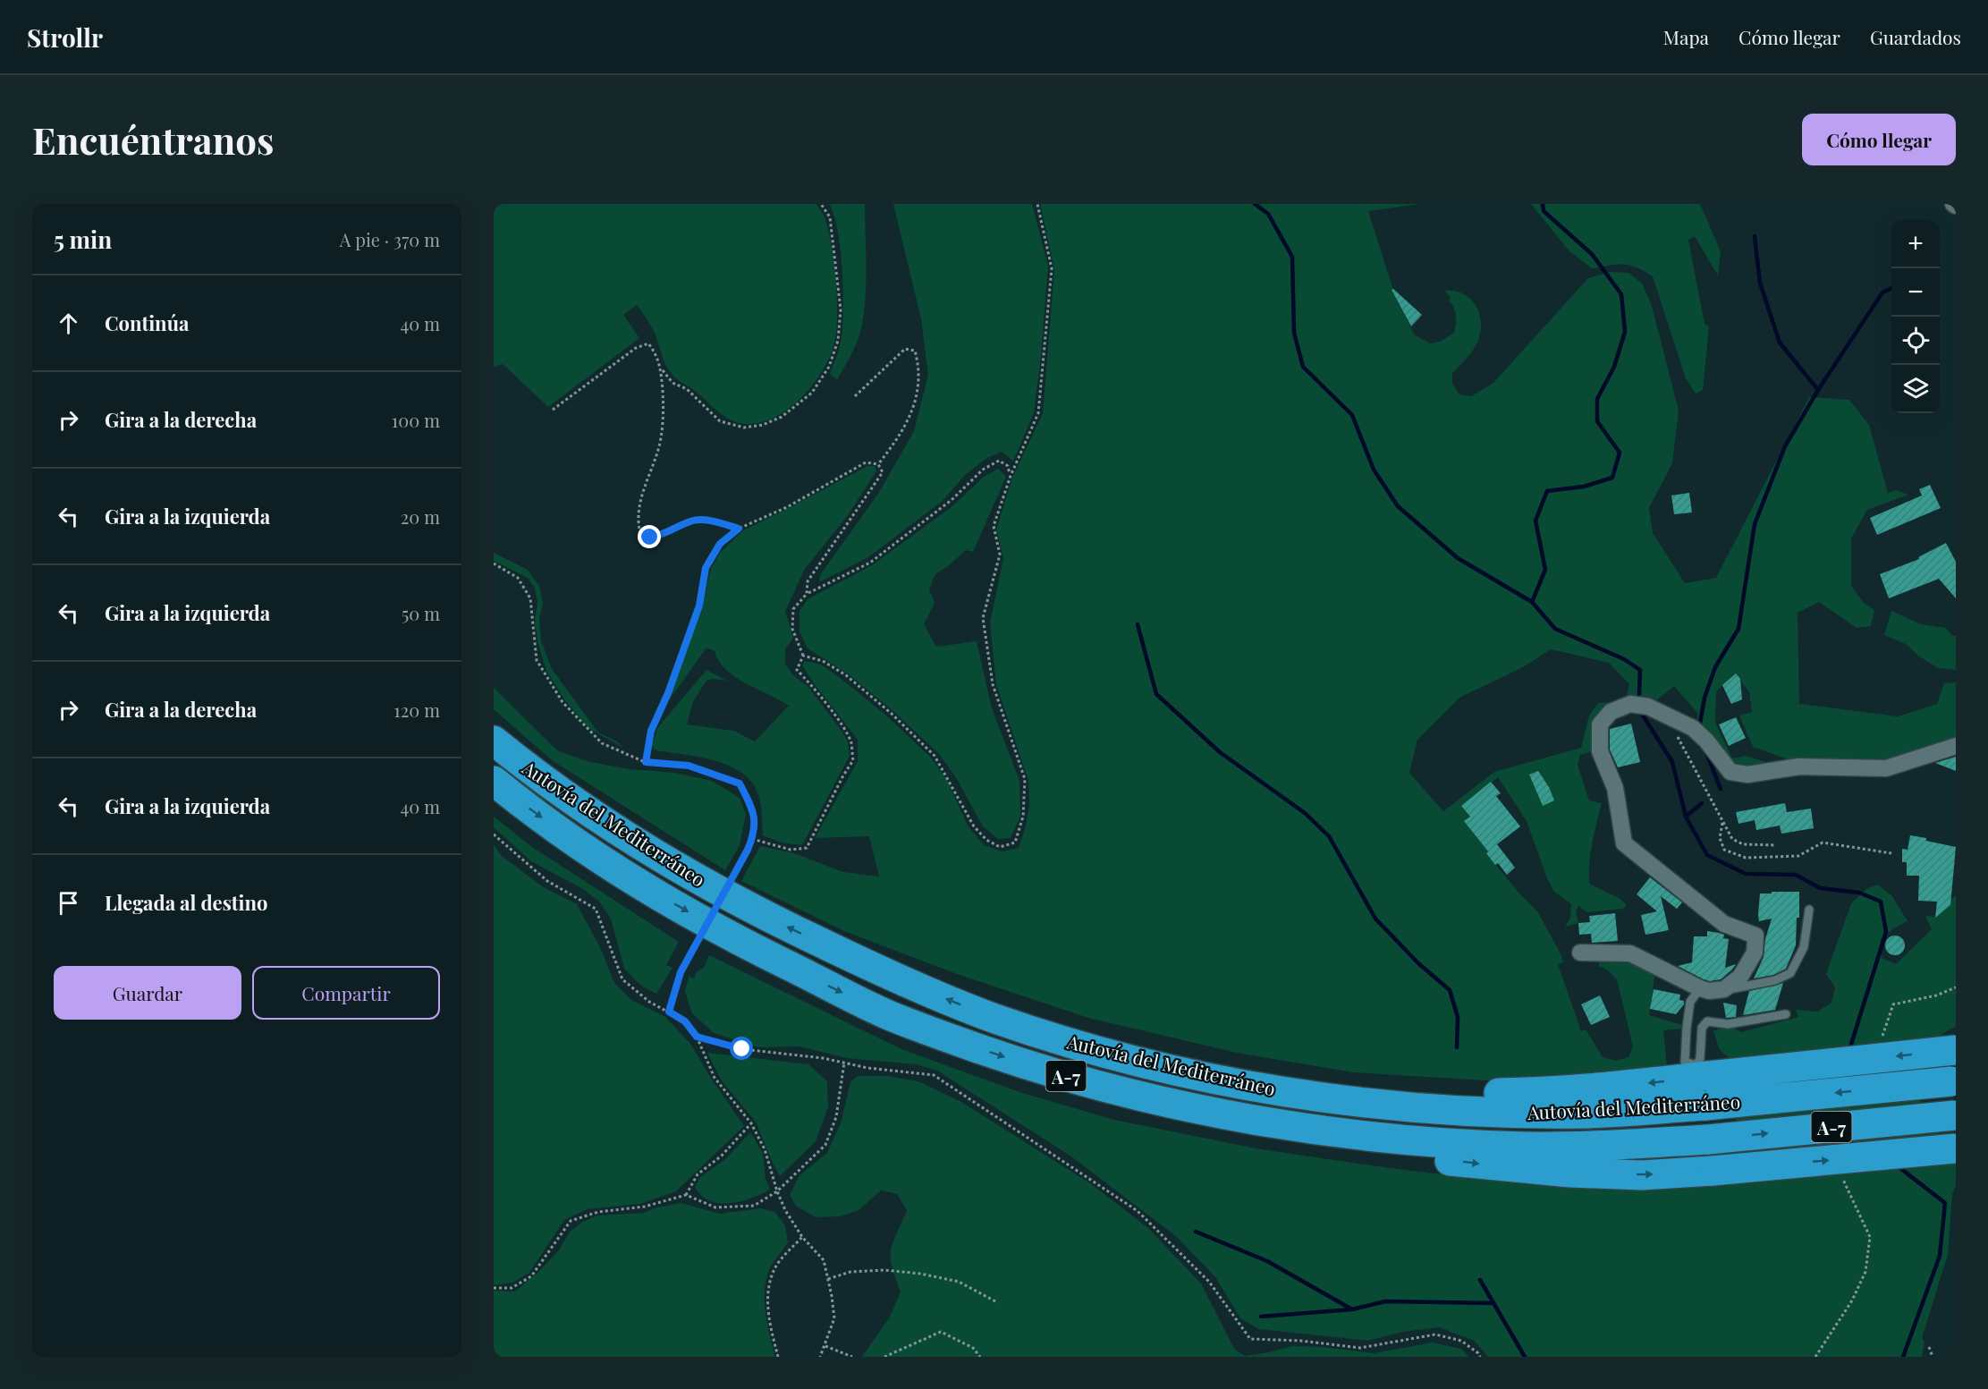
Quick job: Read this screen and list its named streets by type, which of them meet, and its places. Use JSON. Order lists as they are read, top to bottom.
{
  "streets": {
    "highway": ["Autovía del Mediterráneo", "A-7"]
  },
  "page": {
    "header": "Strollr",
    "nav": ["Mapa", "Cómo llegar", "Guardados"],
    "buttons": [
      "Cómo llegar",
      ["Guardar", "Compartir"]
    ],
    "title": "Encuéntranos",
    "heading": ["5 min", "A pie · 370 m"],
    "map_buttons": ["+", "−"],
    "list": [
      ["Continúa", "40 m"],
      ["Gira a la derecha", "100 m"],
      ["Gira a la izquierda", "20 m"],
      ["Gira a la izquierda", "50 m"],
      ["Gira a la derecha", "120 m"],
      ["Gira a la izquierda", "40 m"],
      "Llegada al destino"
    ]
  }
}
